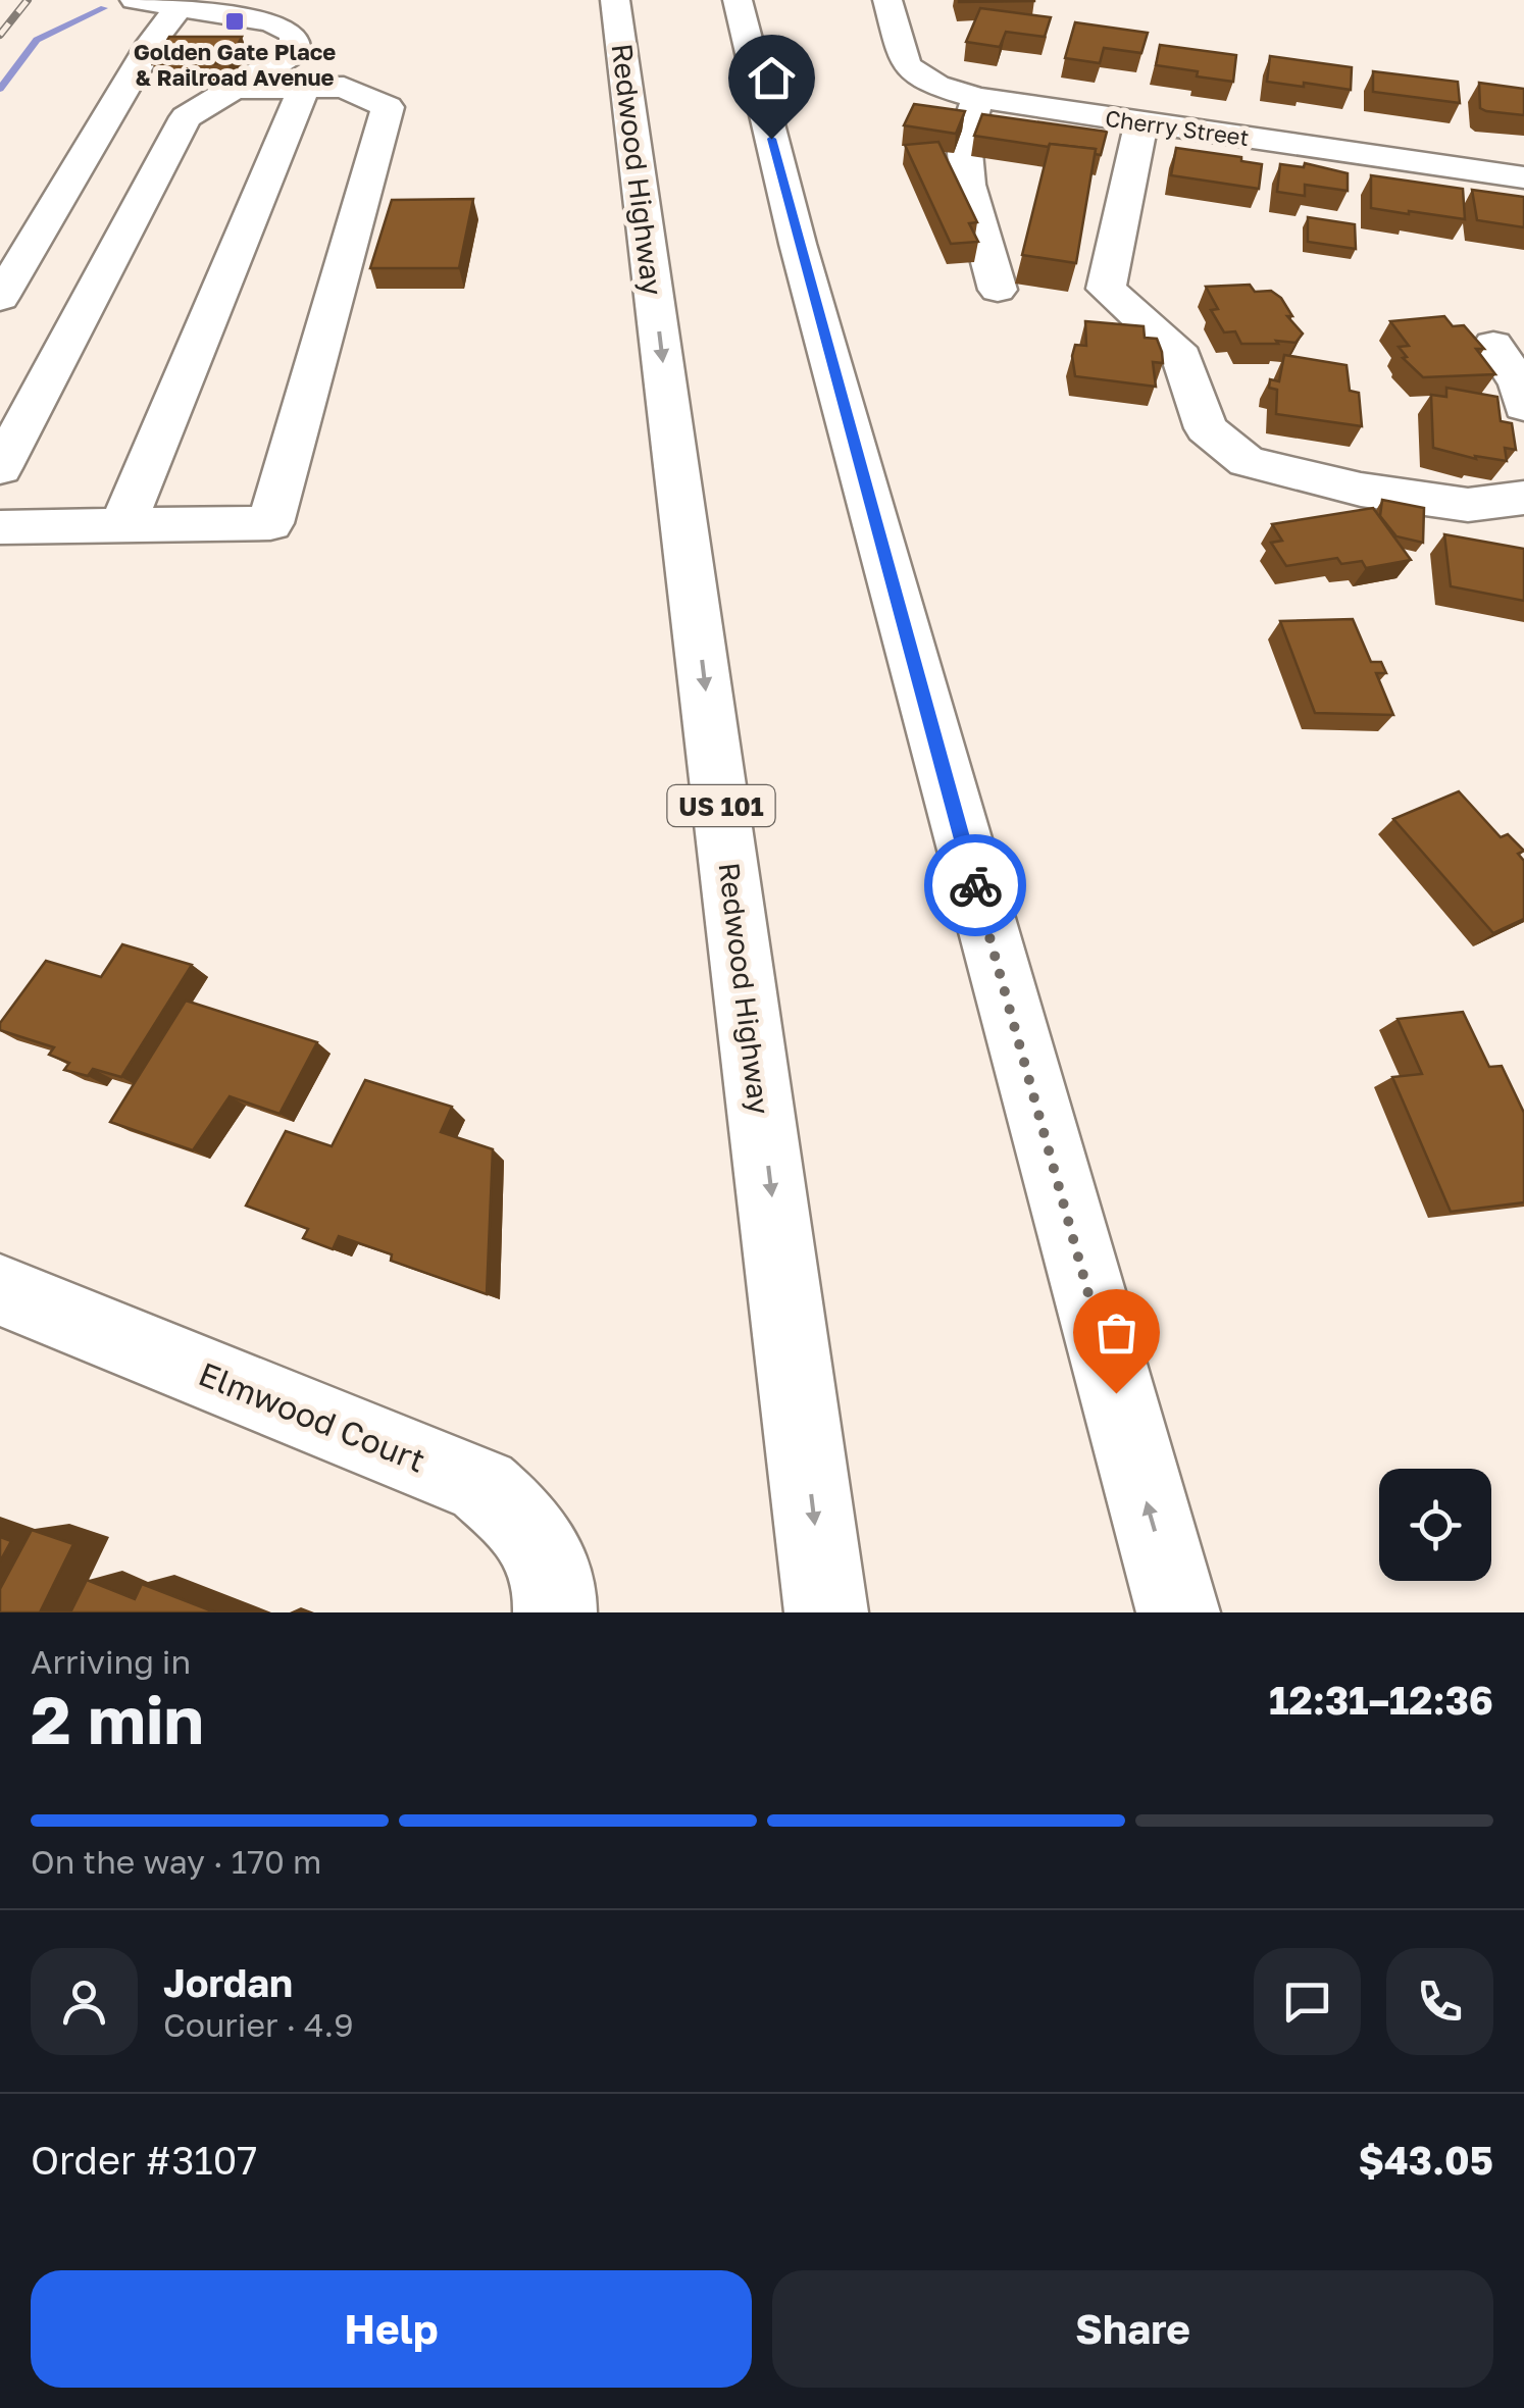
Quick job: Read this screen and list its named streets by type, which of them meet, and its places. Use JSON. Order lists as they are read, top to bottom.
{
  "streets": {
    "main road": [
      "Cherry Street",
      "Redwood Highway",
      "US 101",
      "Elmwood Court"
    ]
  },
  "places": {
    "transit": ["Golden Gate Place & Railroad Avenue"]
  },
  "page": {
    "heading": ["2 min", "Arriving in", "12:31–12:36"],
    "panel": [
      "Jordan",
      "Courier · 4.9",
      "Order #3107",
      "$43.05"
    ],
    "bar": "On the way · 170 m",
    "buttons": ["Help", "Share"]
  }
}
